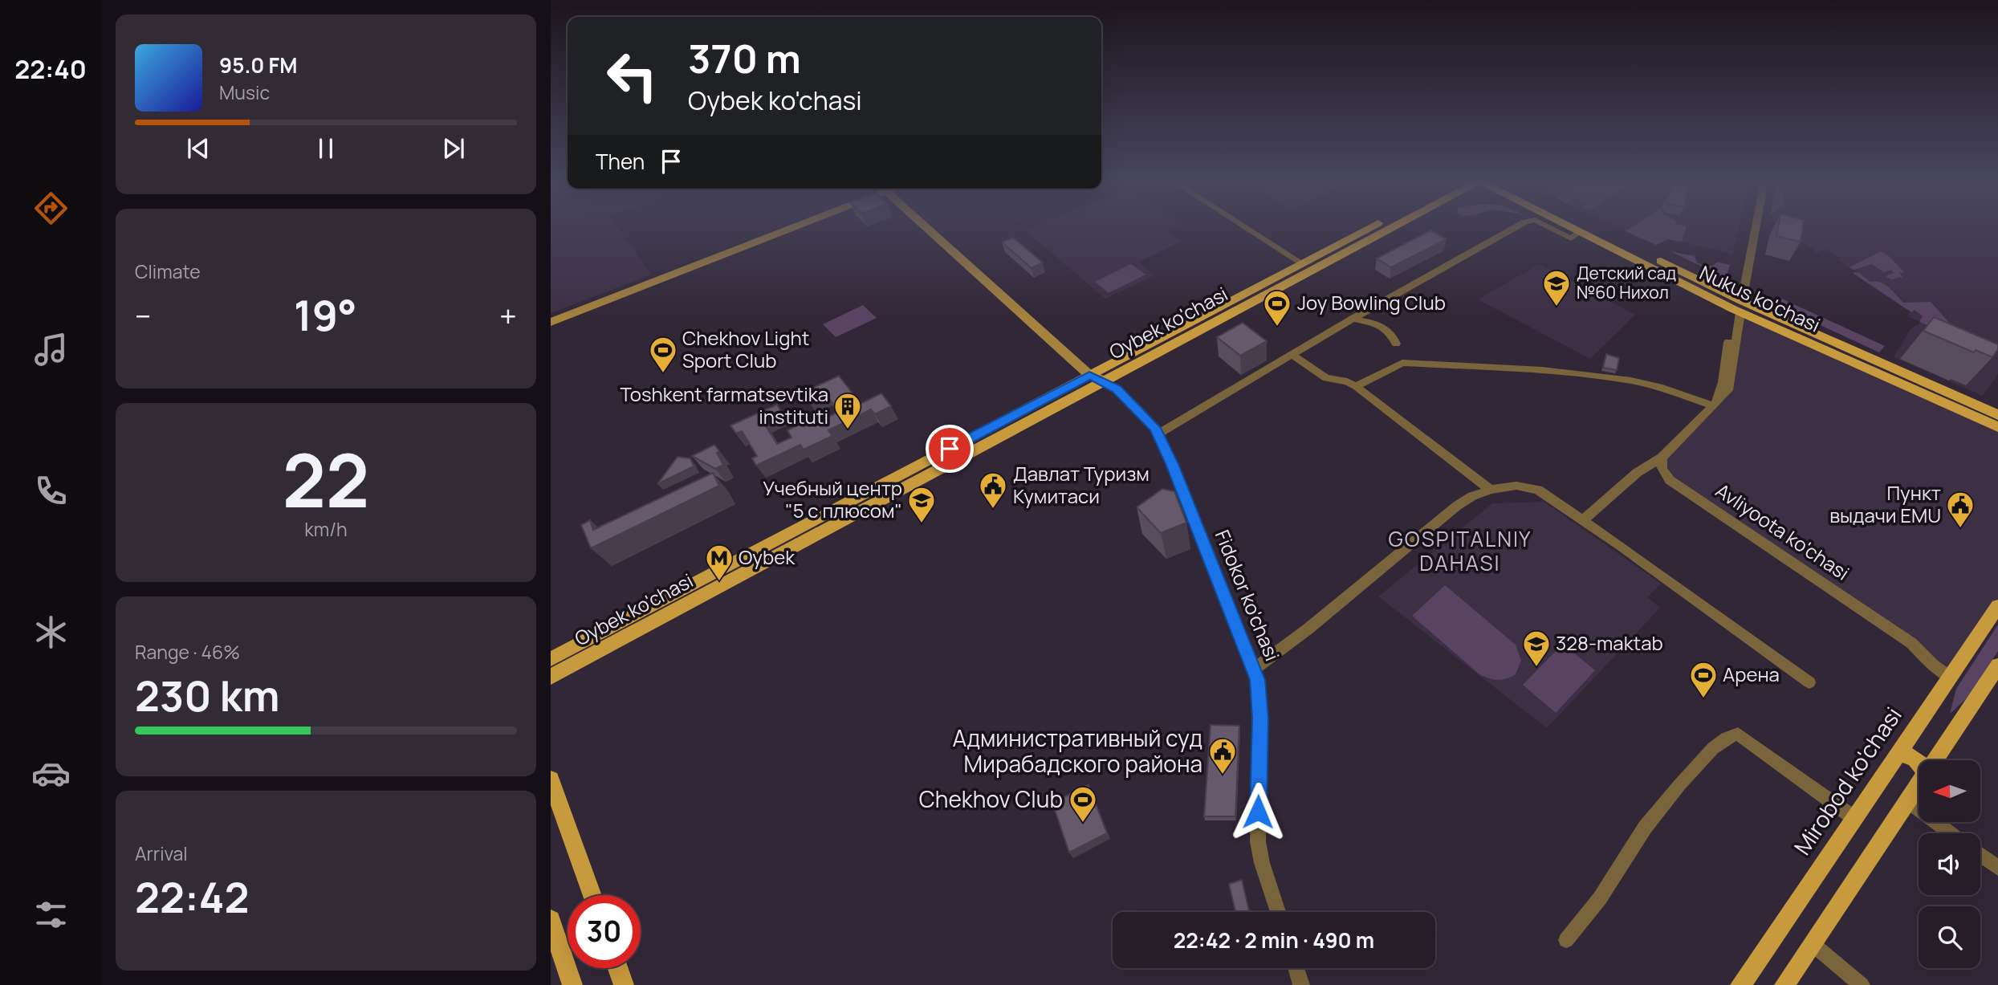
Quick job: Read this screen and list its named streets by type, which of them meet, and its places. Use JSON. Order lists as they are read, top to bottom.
{
  "streets": {
    "main road": [
      "Nukus ko'chasi",
      "Oybek ko'chasi",
      "Fidokor ko'chasi",
      "Mirobod ko'chasi"
    ],
    "street": ["Avliyoota ko'chasi"]
  },
  "crossings": [
    ["Oybek ko'chasi", "Fidokor ko'chasi"],
    ["Avliyoota ko'chasi", "Mirobod ko'chasi"]
  ],
  "districts": ["GOSPITALNIY DAHASI"],
  "places": {
    "school or university": ["Детский сад №60 Нихол", "Учебный центр \"5 с плюсом\"", "328-maktab"],
    "sports": [
      "Joy Bowling Club",
      "Chekhov Light Sport Club",
      "Арена",
      "Chekhov Club"
    ],
    "building": ["Toshkent farmatsevtika instituti"],
    "public building": ["Давлат Туризм Кумитаси", "Пункт выдачи EMU", "Административный суд Мирабадского района"],
    "metro station": ["Oybek"]
  },
  "north": "left",
  "page": {
    "tabs": "22:40",
    "turn": ["370 m", "Oybek ko'chasi"],
    "song": ["95.0 FM", "Music"],
    "then": "Then",
    "tile": [
      "Climate",
      ["22", "km/h"],
      ["Range · 46%", "230 km"],
      ["Arrival", "22:42"]
    ],
    "heat": ["−", "19°", "+"],
    "limit": "30",
    "trip": "22:42 · 2 min · 490 m"
  }
}
